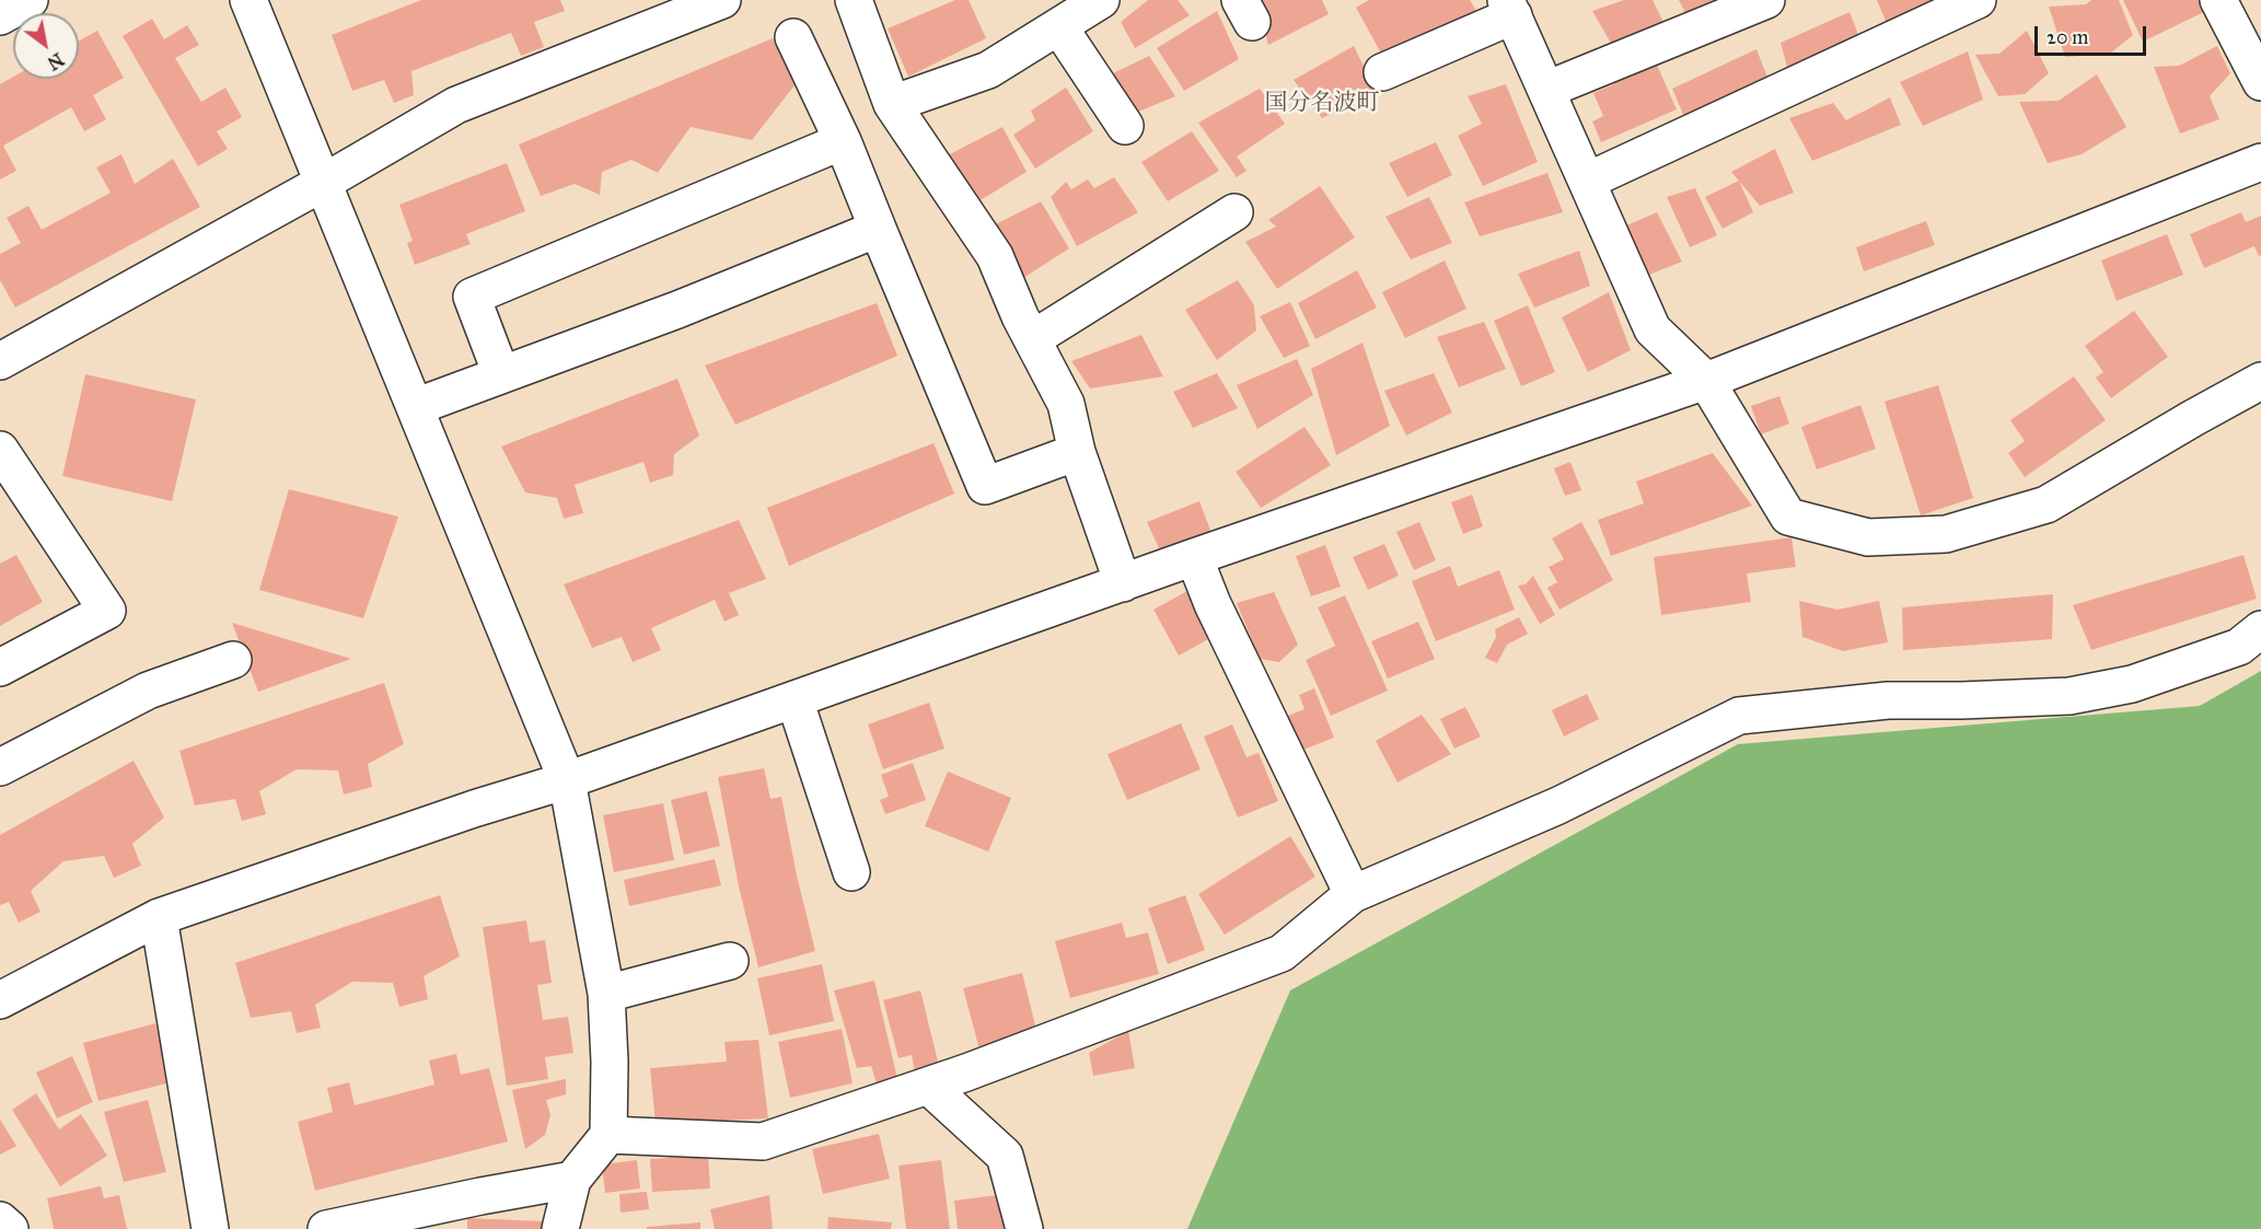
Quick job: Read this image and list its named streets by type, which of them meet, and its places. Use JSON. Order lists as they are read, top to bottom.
{
  "districts": ["国分名波町"],
  "scale_bar": "20 m",
  "north": "bottom right"
}
